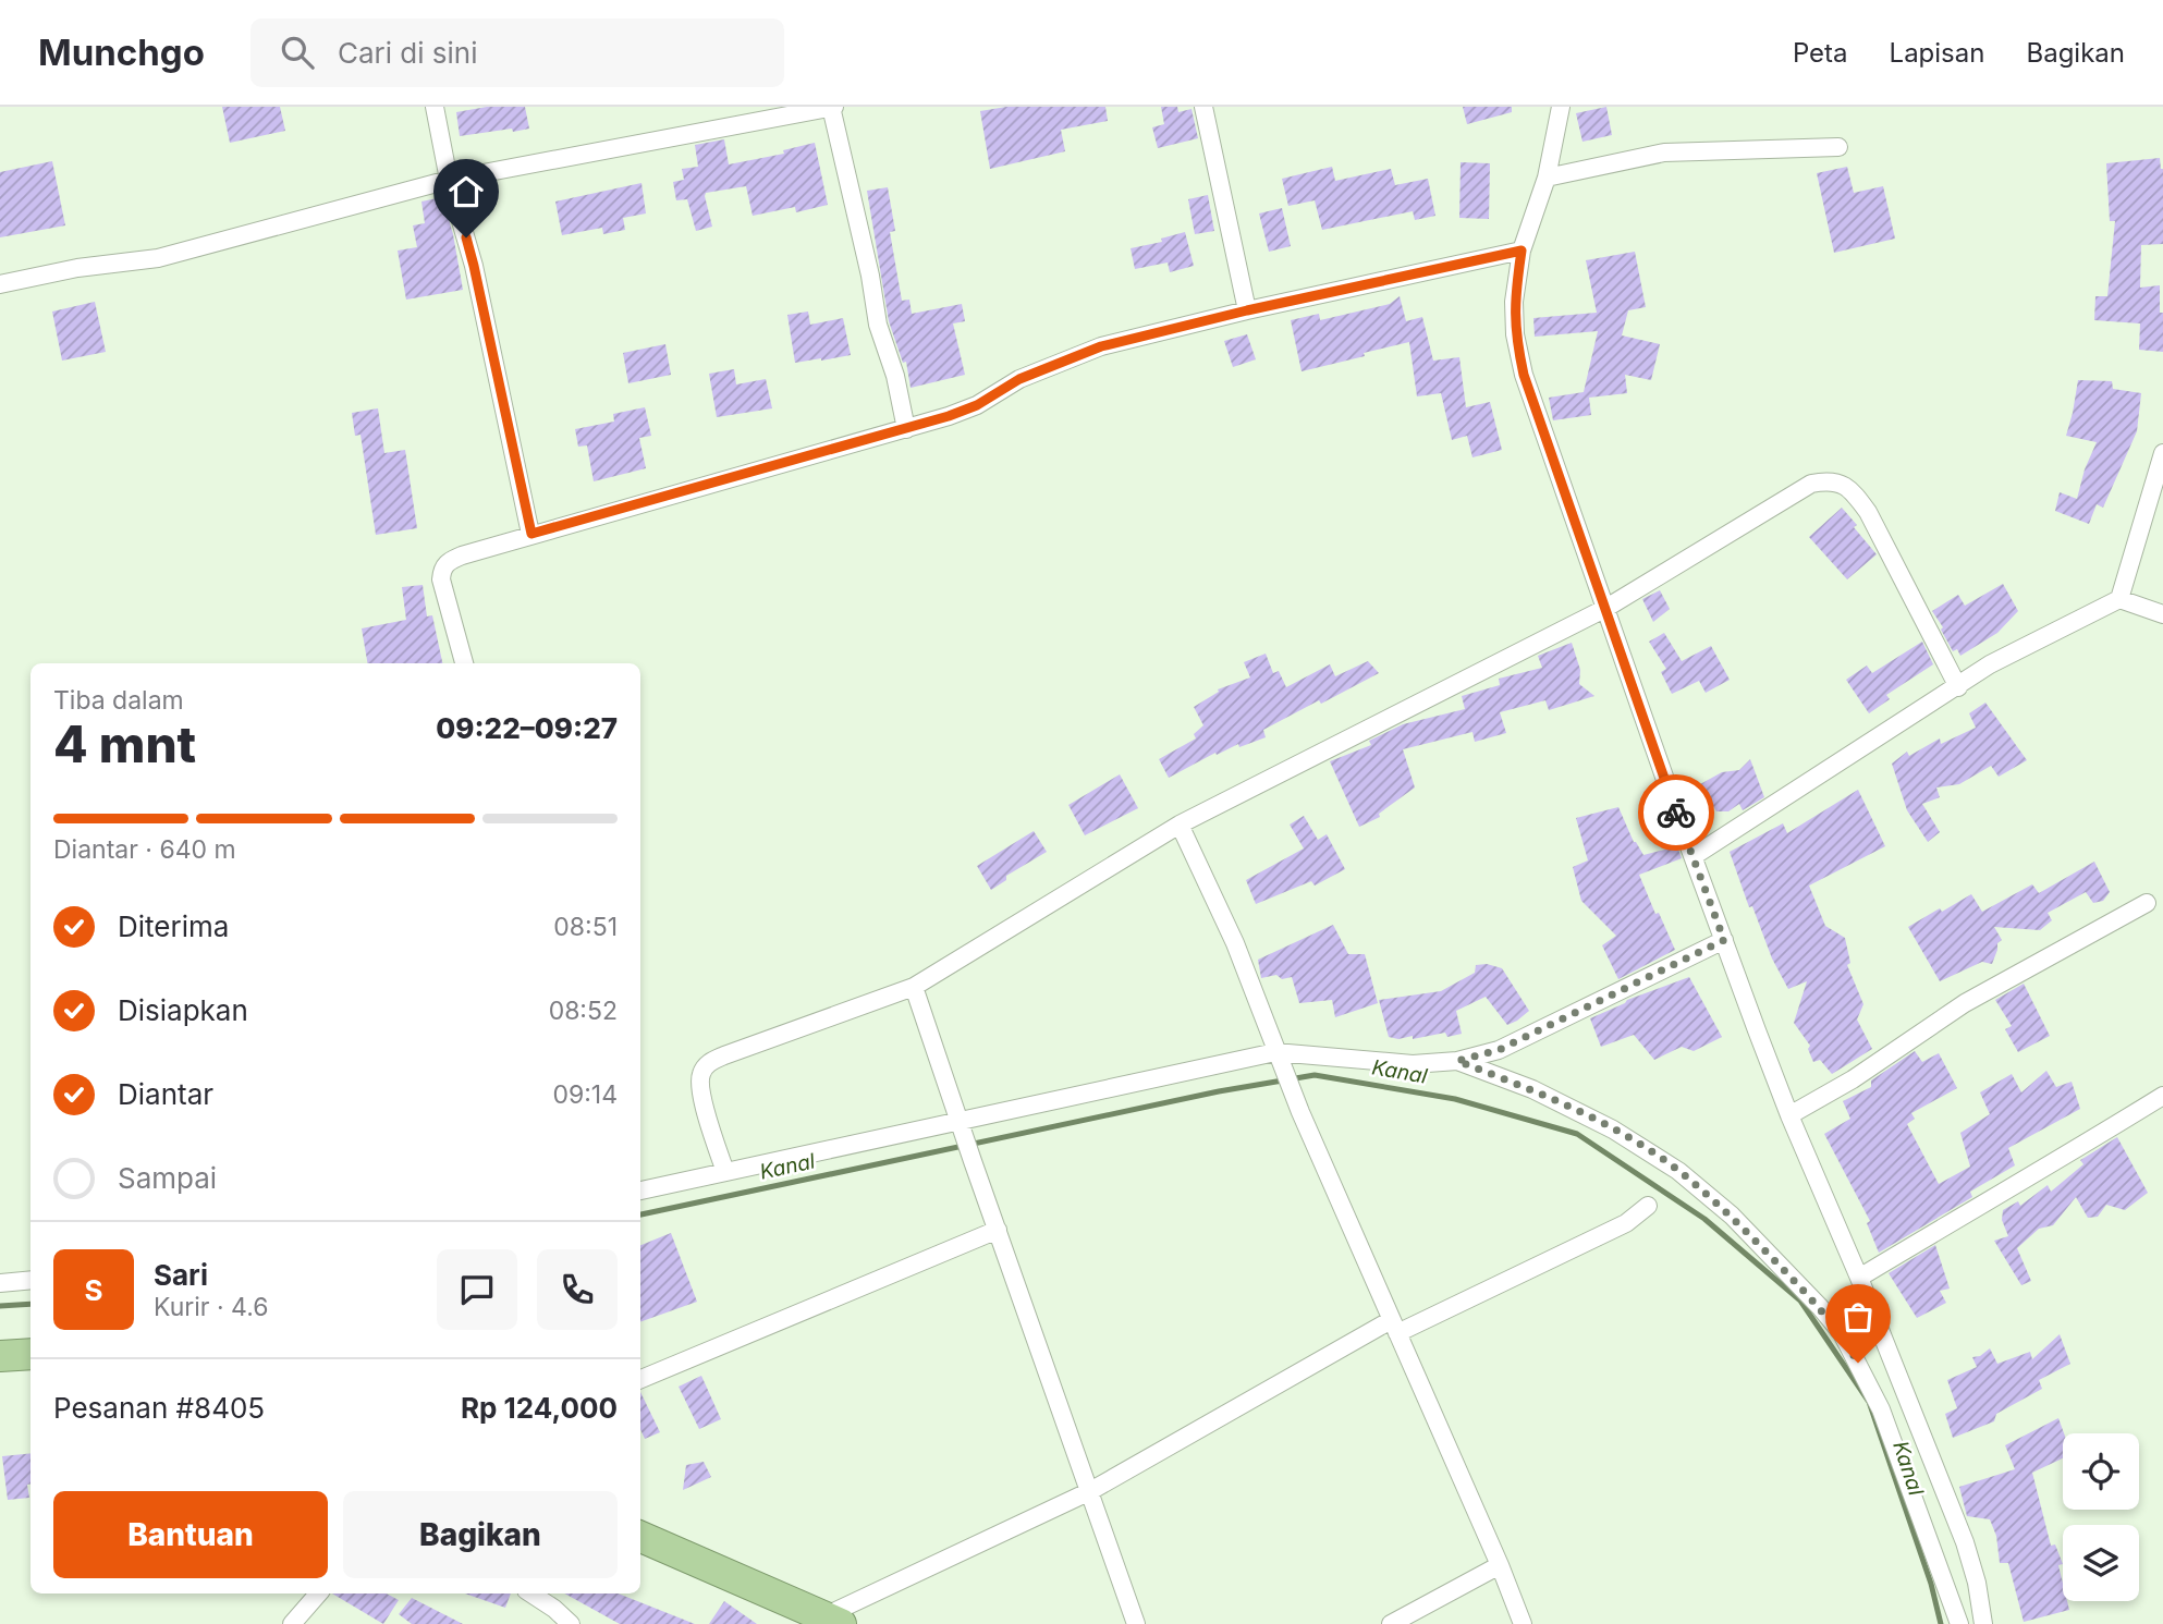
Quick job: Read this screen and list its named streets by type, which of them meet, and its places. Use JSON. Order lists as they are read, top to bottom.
{
  "water": ["Kanal"],
  "page": {
    "header": "Munchgo",
    "search": "Cari di sini",
    "nav": ["Peta", "Lapisan", "Bagikan"],
    "heading": ["4 mnt", "Tiba dalam", "09:22–09:27"],
    "panel": [
      "Sari",
      "Kurir · 4.6",
      "Pesanan #8405",
      "Rp 124,000"
    ],
    "bar": "Diantar · 640 m",
    "list": [
      ["Diterima", "08:51"],
      ["Disiapkan", "08:52"],
      ["Diantar", "09:14"],
      "Sampai"
    ],
    "round": "S",
    "buttons": ["Bantuan", "Bagikan"]
  }
}
